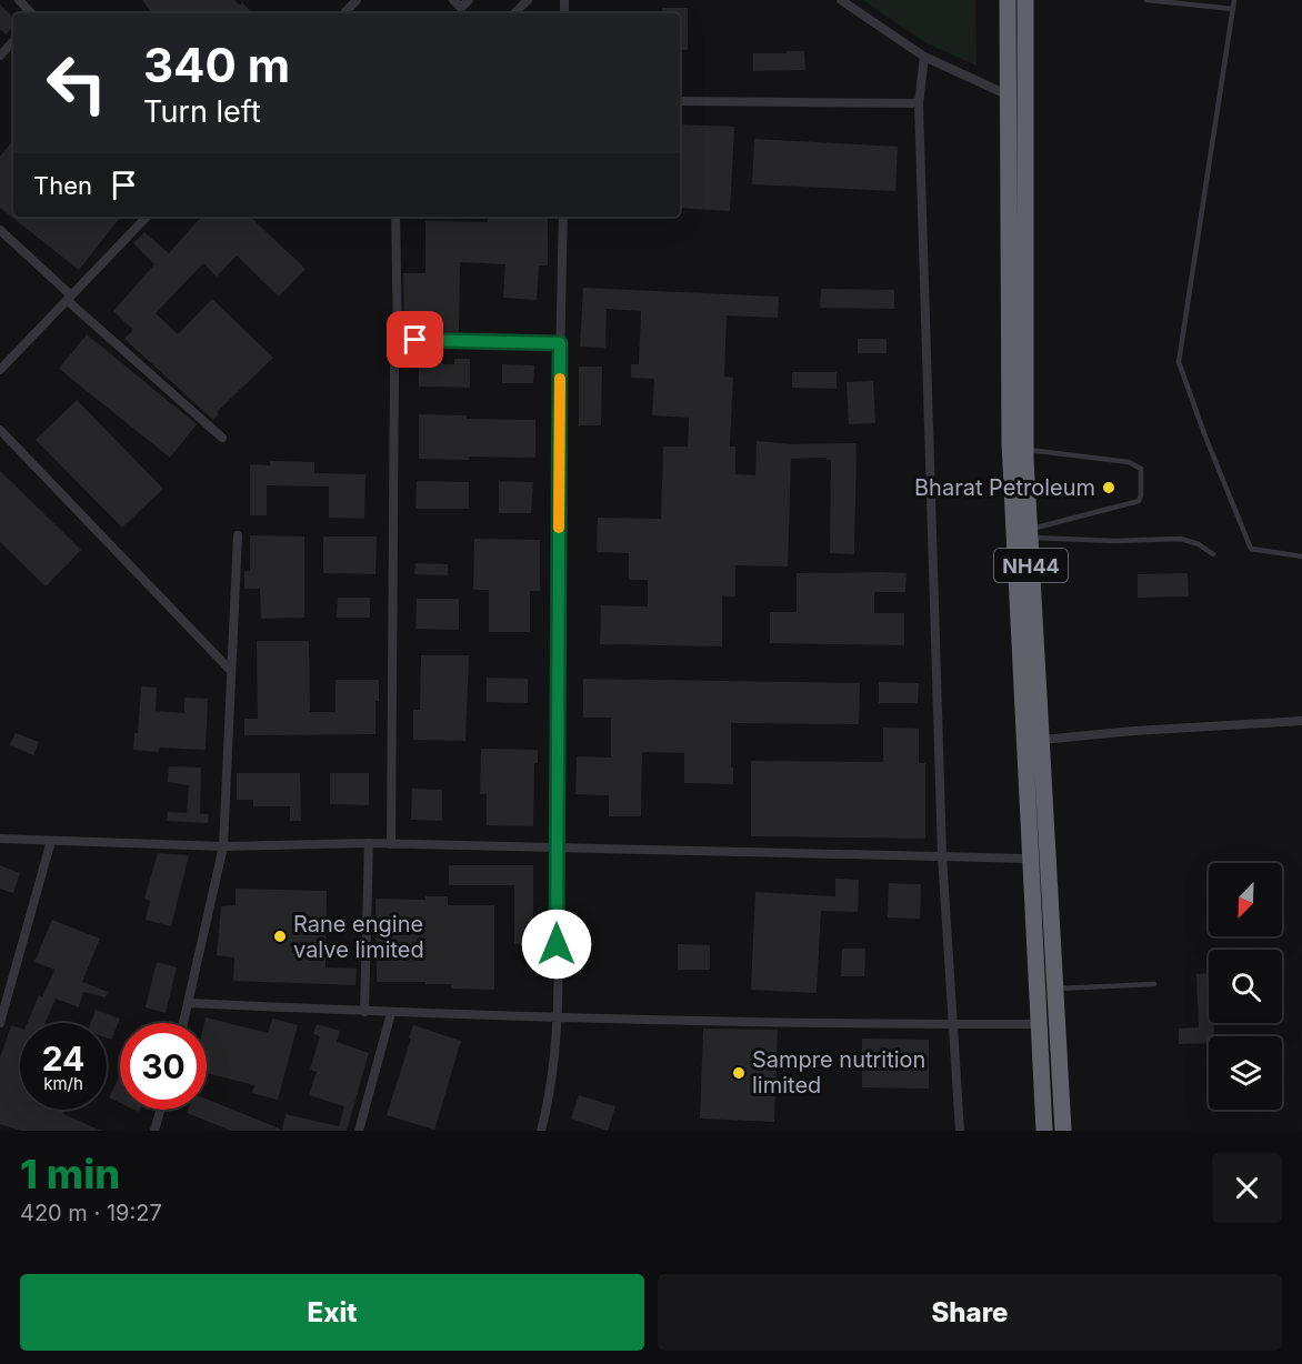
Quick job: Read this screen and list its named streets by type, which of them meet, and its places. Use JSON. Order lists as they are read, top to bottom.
{
  "streets": {
    "highway": ["NH44"]
  },
  "places": ["Bharat Petroleum", "Rane engine valve limited", "Sampre nutrition limited"],
  "north": "bottom left",
  "page": {
    "turn": ["340 m", "Turn left"],
    "then": "Then",
    "speed": "24 km/h",
    "limit": "30",
    "heading": ["1 min", "420 m · 19:27"],
    "buttons": ["Exit", "Share"]
  }
}
